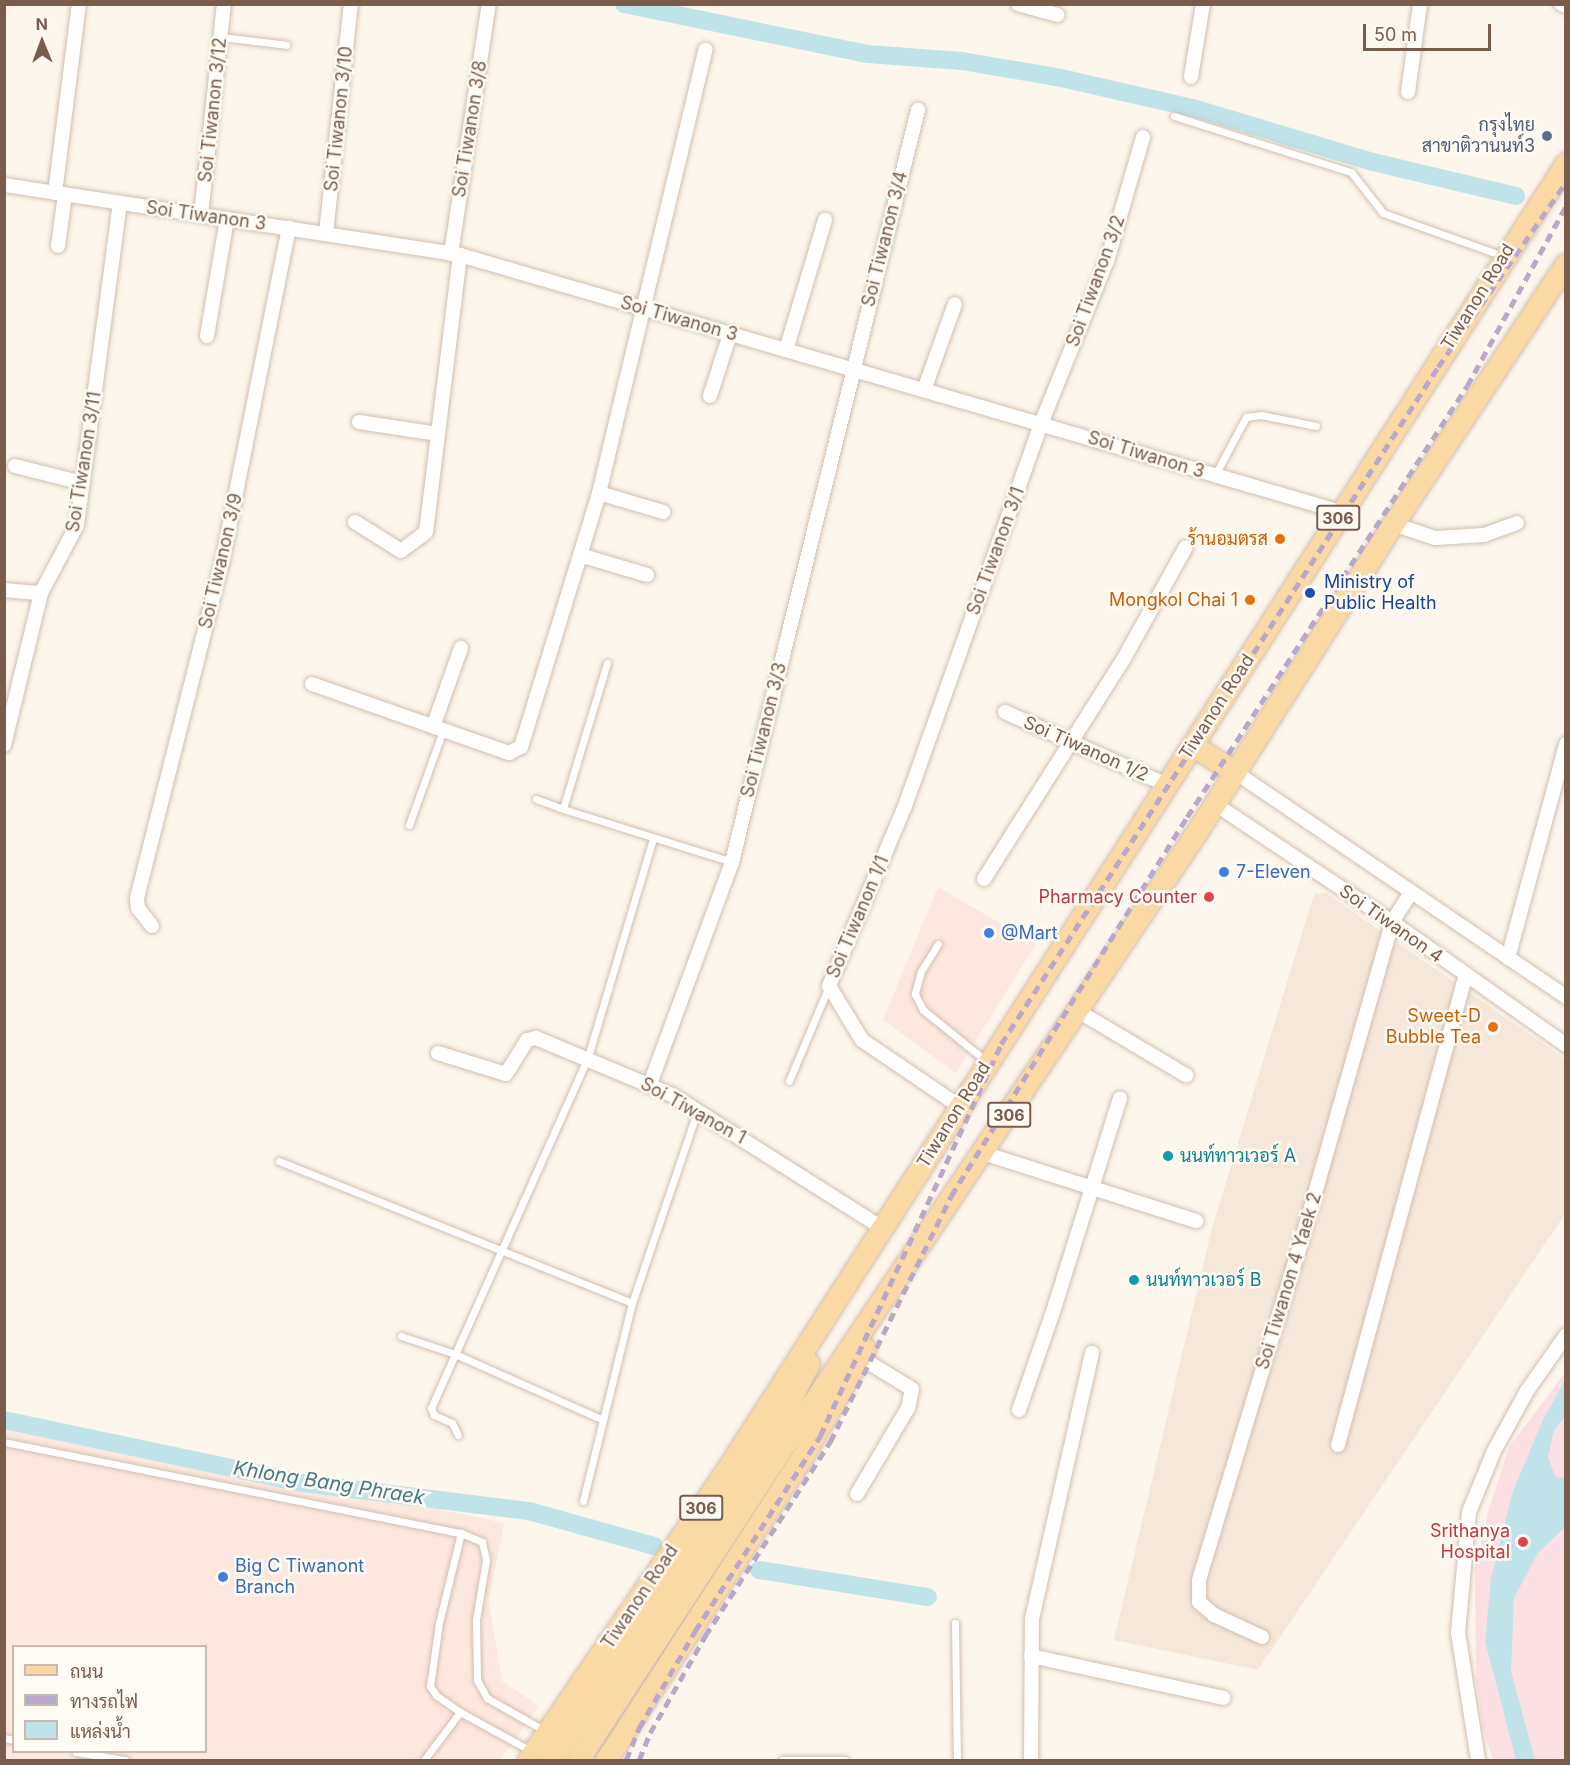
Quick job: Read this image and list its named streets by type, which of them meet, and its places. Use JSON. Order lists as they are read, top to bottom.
{
  "streets": {
    "main road": ["Tiwanon Road", "306"],
    "street": [
      "Soi Tiwanon 3/12",
      "Soi Tiwanon 3/10",
      "Soi Tiwanon 3/8",
      "Soi Tiwanon 3",
      "Soi Tiwanon 3/4",
      "Soi Tiwanon 3/2",
      "Soi Tiwanon 3/11",
      "Soi Tiwanon 3/1",
      "Soi Tiwanon 3/9",
      "Soi Tiwanon 3/3",
      "Soi Tiwanon 1/2",
      "Soi Tiwanon 1/1",
      "Soi Tiwanon 4",
      "Soi Tiwanon 1",
      "Soi Tiwanon 4 Yaek 2"
    ]
  },
  "crossings": [
    ["Soi Tiwanon 3/12", "Soi Tiwanon 3"],
    ["Soi Tiwanon 3/10", "Soi Tiwanon 3"],
    ["Soi Tiwanon 3/8", "Soi Tiwanon 3"],
    ["Soi Tiwanon 3", "Soi Tiwanon 3/4"],
    ["Soi Tiwanon 3", "Soi Tiwanon 3/2"],
    ["Soi Tiwanon 3", "Tiwanon Road"],
    ["Soi Tiwanon 3", "Soi Tiwanon 3/11"],
    ["Soi Tiwanon 3", "Soi Tiwanon 3/1"],
    ["Soi Tiwanon 3", "Soi Tiwanon 3/9"],
    ["Soi Tiwanon 3", "Soi Tiwanon 3/3"],
    ["Soi Tiwanon 3/4", "Soi Tiwanon 3/3"],
    ["Soi Tiwanon 3/2", "Soi Tiwanon 3/1"],
    ["Tiwanon Road", "Soi Tiwanon 1/2"],
    ["Tiwanon Road", "Soi Tiwanon 1/1"],
    ["Tiwanon Road", "Soi Tiwanon 4"],
    ["Tiwanon Road", "Soi Tiwanon 1"],
    ["Soi Tiwanon 3/1", "Soi Tiwanon 1/1"],
    ["Soi Tiwanon 3/3", "Soi Tiwanon 1"],
    ["Soi Tiwanon 4", "Soi Tiwanon 4 Yaek 2"]
  ],
  "water": ["Khlong Bang Phraek"],
  "places": [
    "กรุงไทย สาขาติวานนท์3",
    "ร้านอมตรส",
    "Ministry of Public Health",
    "Mongkol Chai 1",
    "7-Eleven",
    "Pharmacy Counter",
    "@Mart",
    "Sweet-D Bubble Tea",
    "นนท์ทาวเวอร์ A",
    "นนท์ทาวเวอร์ B",
    "Srithanya Hospital",
    "Big C Tiwanont Branch"
  ],
  "legend": ["ถนน", "ทางรถไฟ", "แหล่งน้ำ"],
  "scale_bar": "50 m",
  "north": "top"
}
